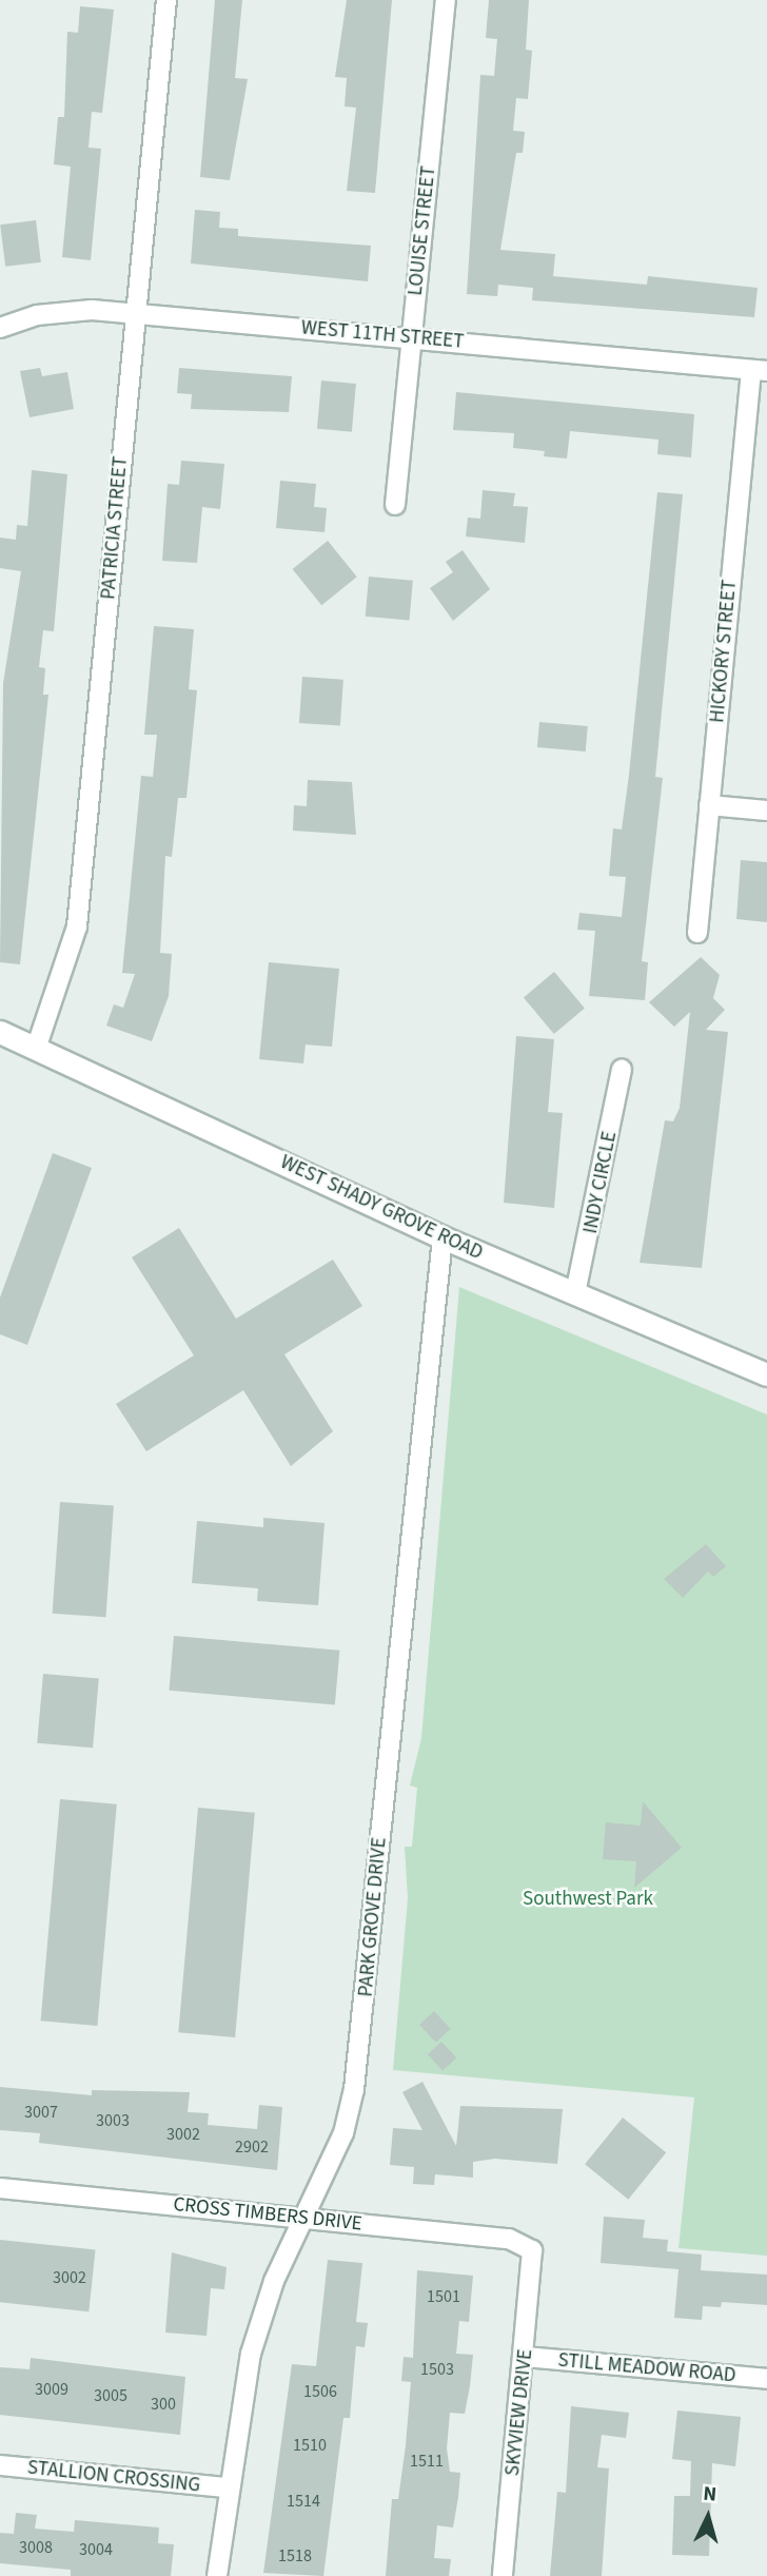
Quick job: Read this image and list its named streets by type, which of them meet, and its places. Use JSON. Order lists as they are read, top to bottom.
{
  "streets": {
    "main road": ["WEST SHADY GROVE ROAD"],
    "street": [
      "LOUISE STREET",
      "WEST 11TH STREET",
      "PATRICIA STREET",
      "HICKORY STREET",
      "INDY CIRCLE",
      "PARK GROVE DRIVE",
      "CROSS TIMBERS DRIVE",
      "STILL MEADOW ROAD",
      "SKYVIEW DRIVE",
      "STALLION CROSSING"
    ]
  },
  "crossings": [
    ["LOUISE STREET", "WEST 11TH STREET"],
    ["WEST 11TH STREET", "PATRICIA STREET"],
    ["WEST 11TH STREET", "HICKORY STREET"],
    ["PATRICIA STREET", "WEST SHADY GROVE ROAD"],
    ["INDY CIRCLE", "WEST SHADY GROVE ROAD"],
    ["WEST SHADY GROVE ROAD", "PARK GROVE DRIVE"],
    ["PARK GROVE DRIVE", "CROSS TIMBERS DRIVE"],
    ["PARK GROVE DRIVE", "STALLION CROSSING"],
    ["CROSS TIMBERS DRIVE", "SKYVIEW DRIVE"],
    ["STILL MEADOW ROAD", "SKYVIEW DRIVE"]
  ],
  "parks": ["Southwest Park"],
  "house_numbers": [
    "3007",
    "3003",
    "3002",
    "2902",
    "3002",
    "1501",
    "1503",
    "3009",
    "1506",
    "3005",
    "300",
    "1510",
    "1511",
    "1514",
    "3008",
    "3004",
    "1518"
  ],
  "north": "top"
}
